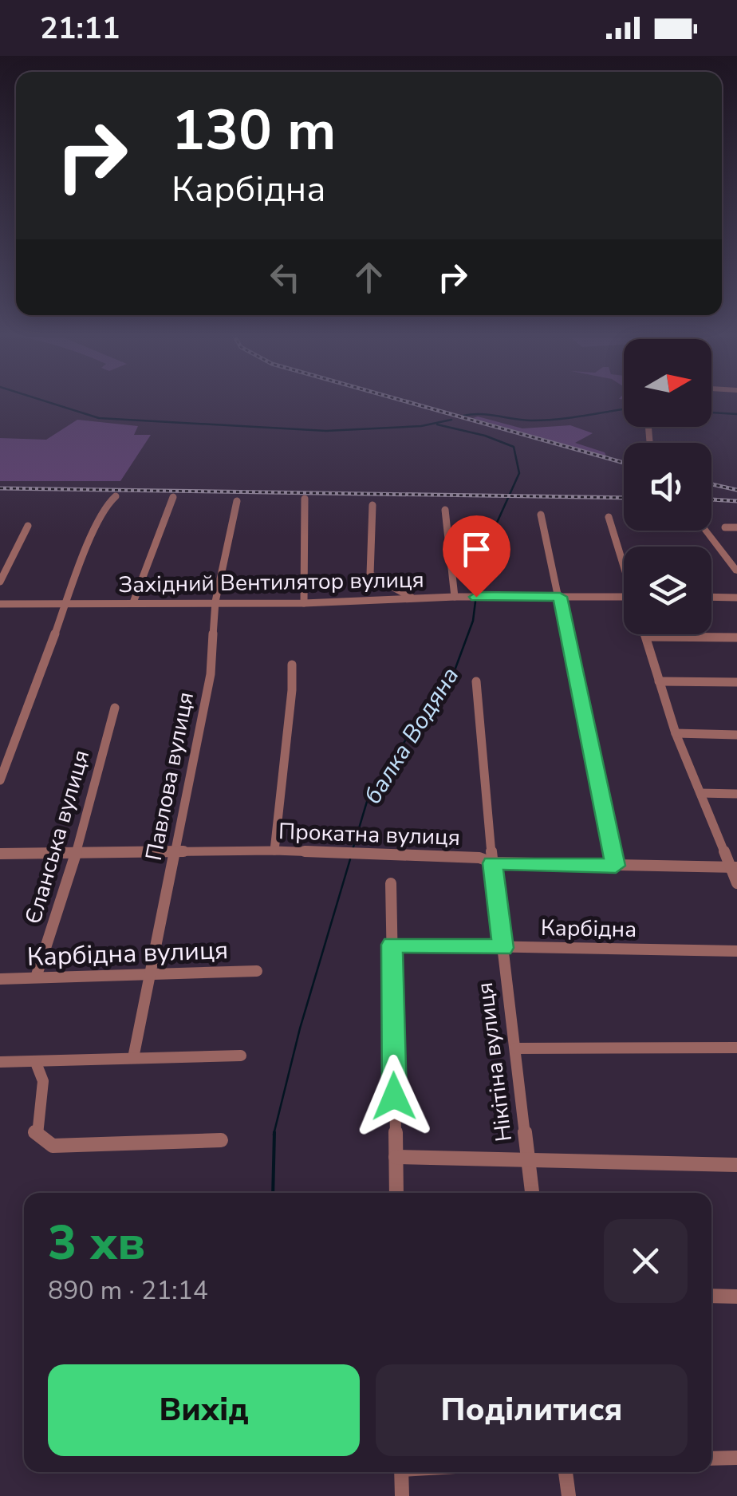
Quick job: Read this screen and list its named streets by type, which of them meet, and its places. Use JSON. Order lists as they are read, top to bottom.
{
  "streets": {
    "street": [
      "Західний Вентилятор вулиця",
      "Павлова вулиця",
      "Прокатна вулиця",
      "Єланська вулиця",
      "Карбідна",
      "Карбідна вулиця",
      "Нікітіна вулиця"
    ]
  },
  "crossings": [
    ["Західний Вентилятор вулиця", "Павлова вулиця"],
    ["Павлова вулиця", "Прокатна вулиця"],
    ["Павлова вулиця", "Карбідна вулиця"],
    ["Прокатна вулиця", "Єланська вулиця"],
    ["Прокатна вулиця", "Нікітіна вулиця"],
    ["Єланська вулиця", "Карбідна вулиця"],
    ["Карбідна", "Нікітіна вулиця"]
  ],
  "water": ["балка Водяна"],
  "north": "right",
  "page": {
    "status": "21:11",
    "turn": ["130 m", "Карбідна"],
    "heading": ["3 хв", "890 m · 21:14"],
    "buttons": ["Вихід", "Поділитися"]
  }
}
